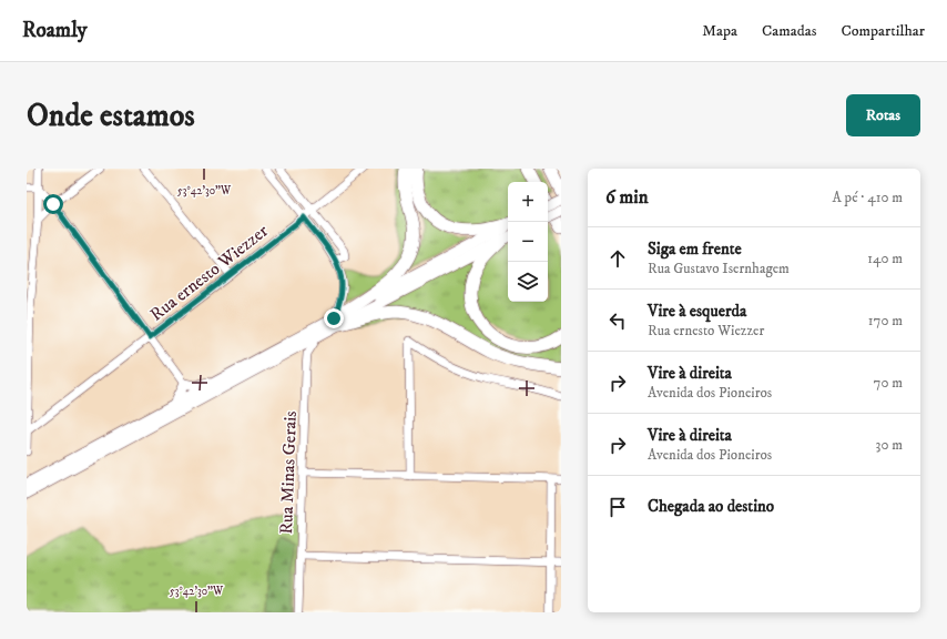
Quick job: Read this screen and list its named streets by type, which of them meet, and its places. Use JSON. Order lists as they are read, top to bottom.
{
  "streets": {
    "street": ["Rua ernesto Wiezzer", "Rua Minas Gerais"]
  },
  "page": {
    "header": "Roamly",
    "nav": ["Mapa", "Camadas", "Compartilhar"],
    "buttons": "Rotas",
    "title": "Onde estamos",
    "heading": ["6 min", "A pé · 410 m"],
    "map_buttons": ["+", "−"],
    "list": [
      ["Siga em frente", "Rua Gustavo Isernhagem", "140 m"],
      ["Vire à esquerda", "Rua ernesto Wiezzer", "170 m"],
      ["Vire à direita", "Avenida dos Pioneiros", "70 m"],
      ["Vire à direita", "Avenida dos Pioneiros", "30 m"],
      "Chegada ao destino"
    ]
  },
  "coordinates": ["53°42'30\"W"]
}
